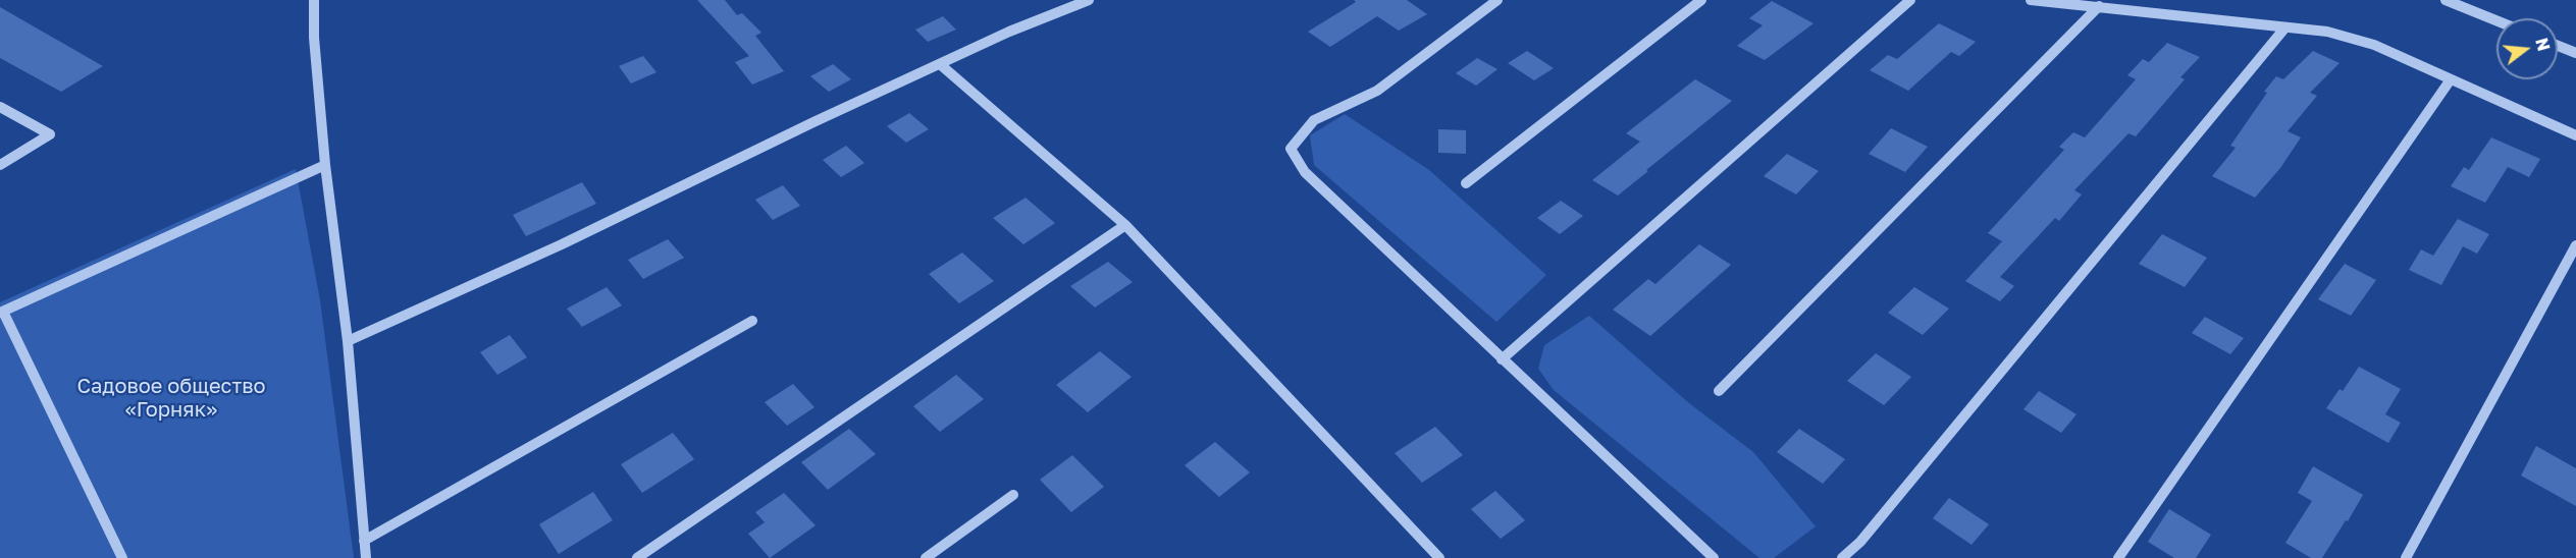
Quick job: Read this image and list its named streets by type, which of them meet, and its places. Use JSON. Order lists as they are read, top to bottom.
{
  "parks": ["Садовое общество «Горняк»"],
  "north": "right"
}
